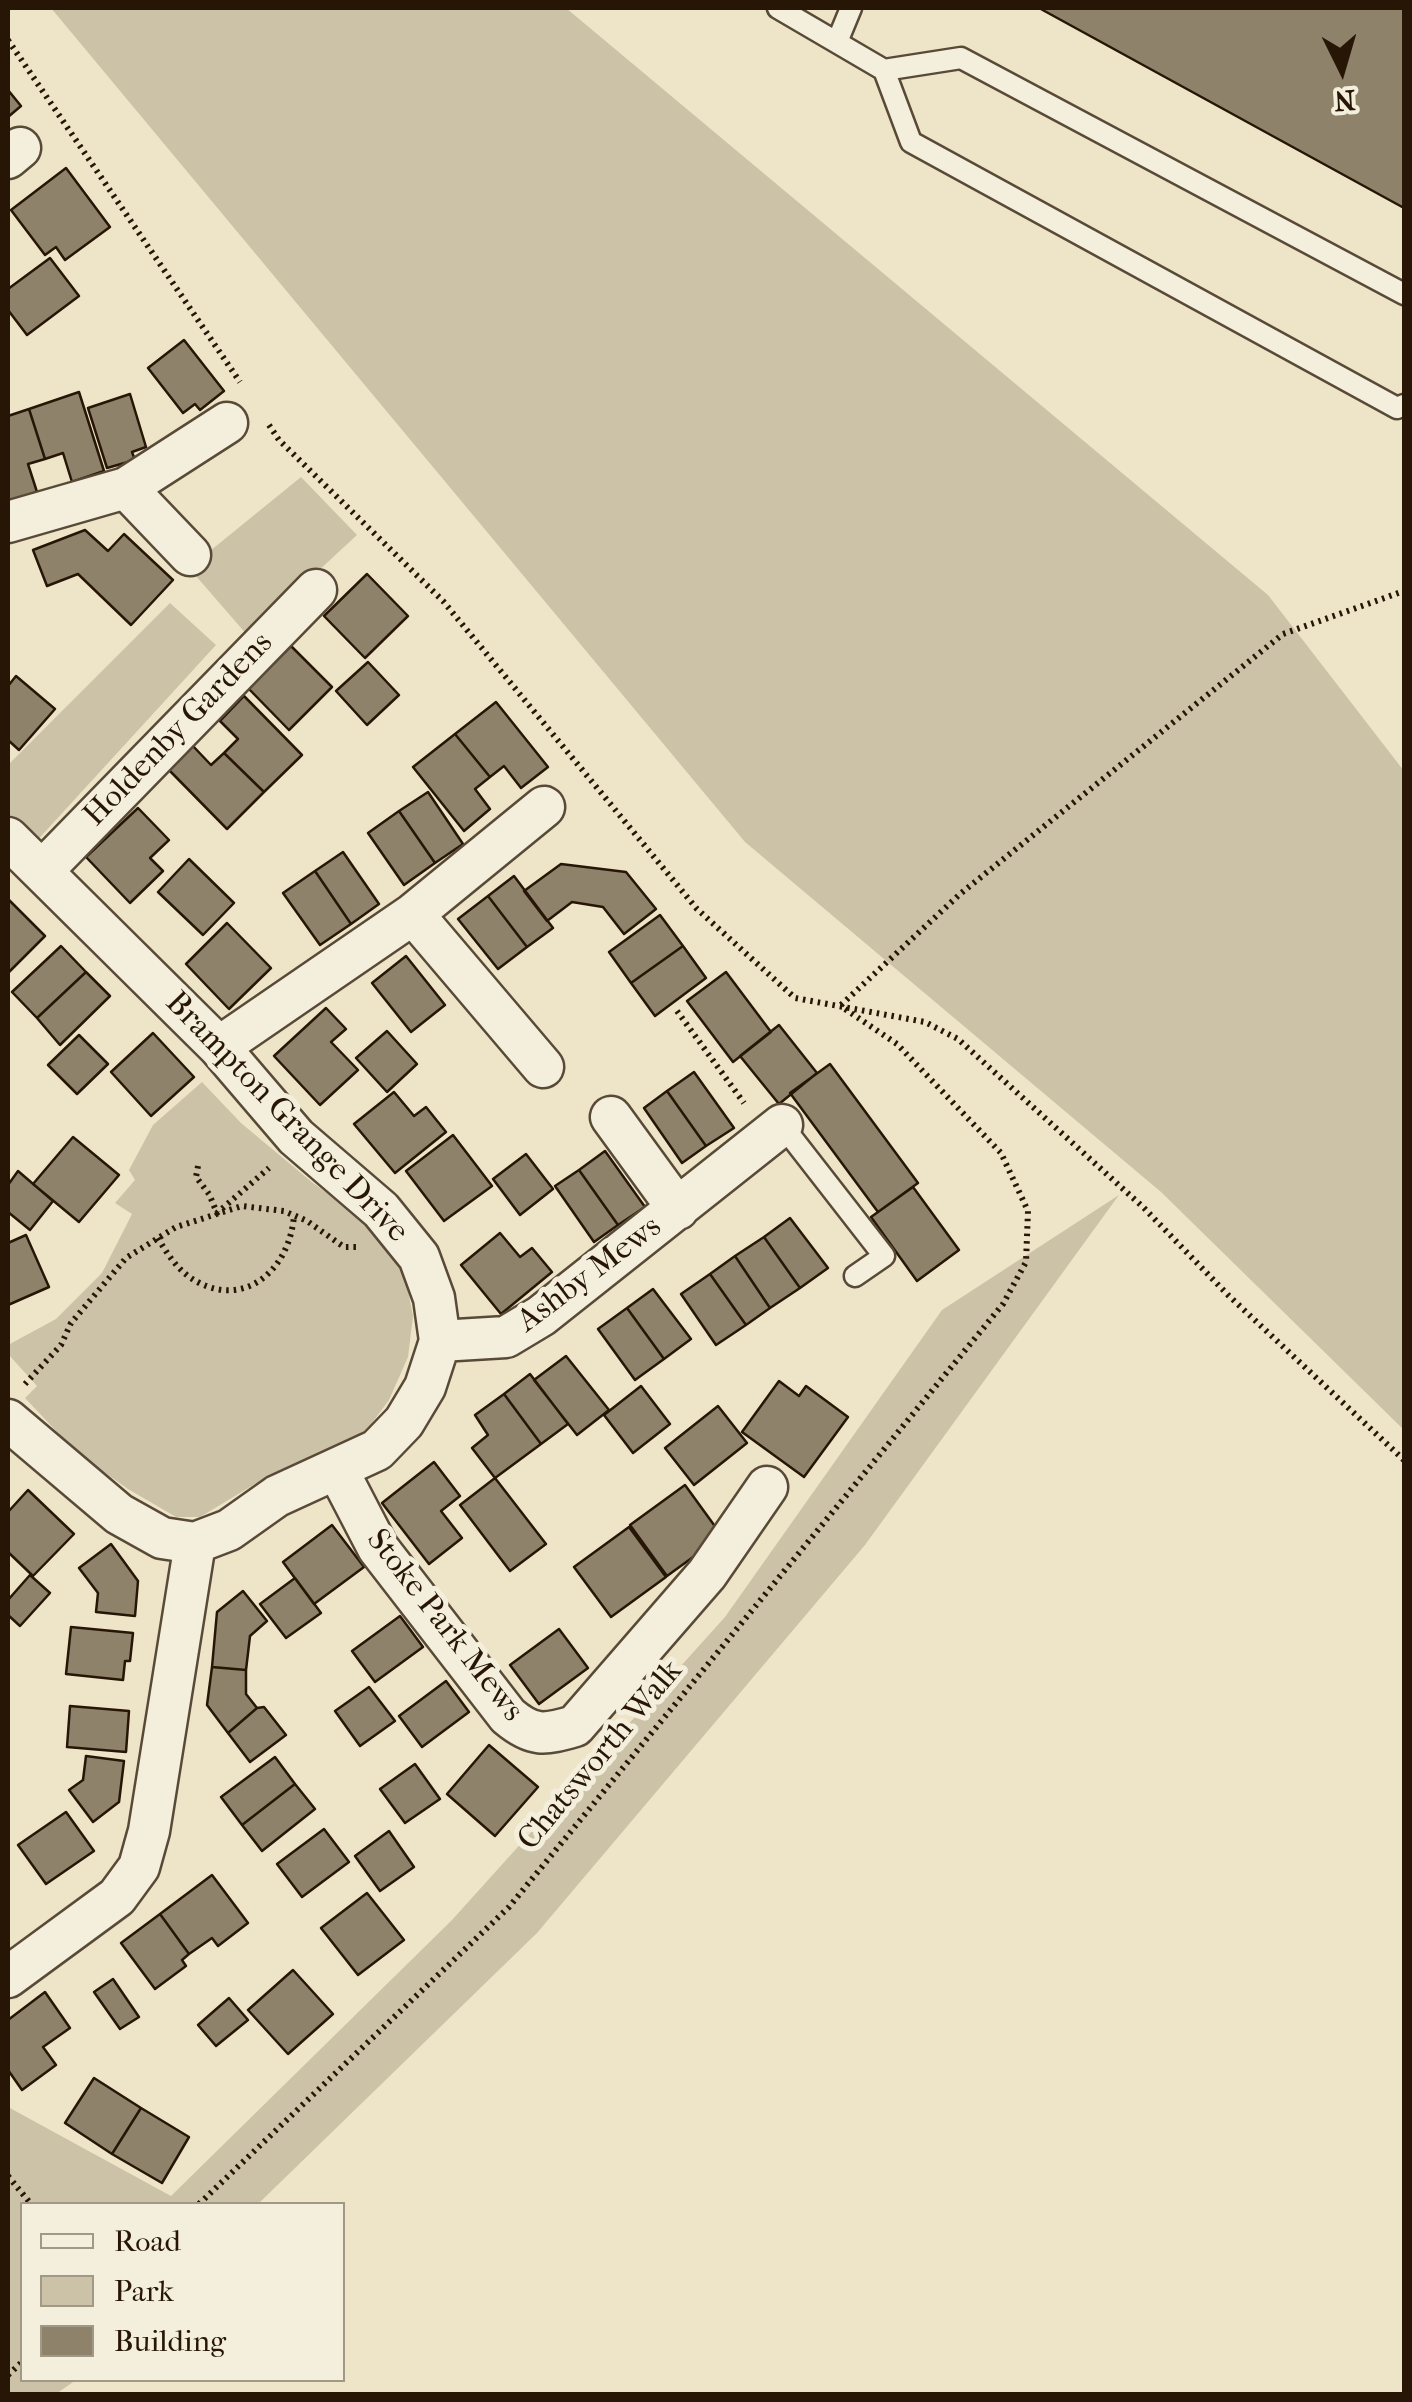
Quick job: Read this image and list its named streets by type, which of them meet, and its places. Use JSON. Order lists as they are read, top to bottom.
{
  "streets": {
    "street": [
      "Holdenby Gardens",
      "Brampton Grange Drive",
      "Ashby Mews",
      "Stoke Park Mews"
    ],
    "path": ["Chatsworth Walk"]
  },
  "crossings": [
    ["Holdenby Gardens", "Brampton Grange Drive"],
    ["Brampton Grange Drive", "Ashby Mews"],
    ["Brampton Grange Drive", "Stoke Park Mews"]
  ],
  "legend": ["Road", "Park", "Building"],
  "north": "bottom"
}
